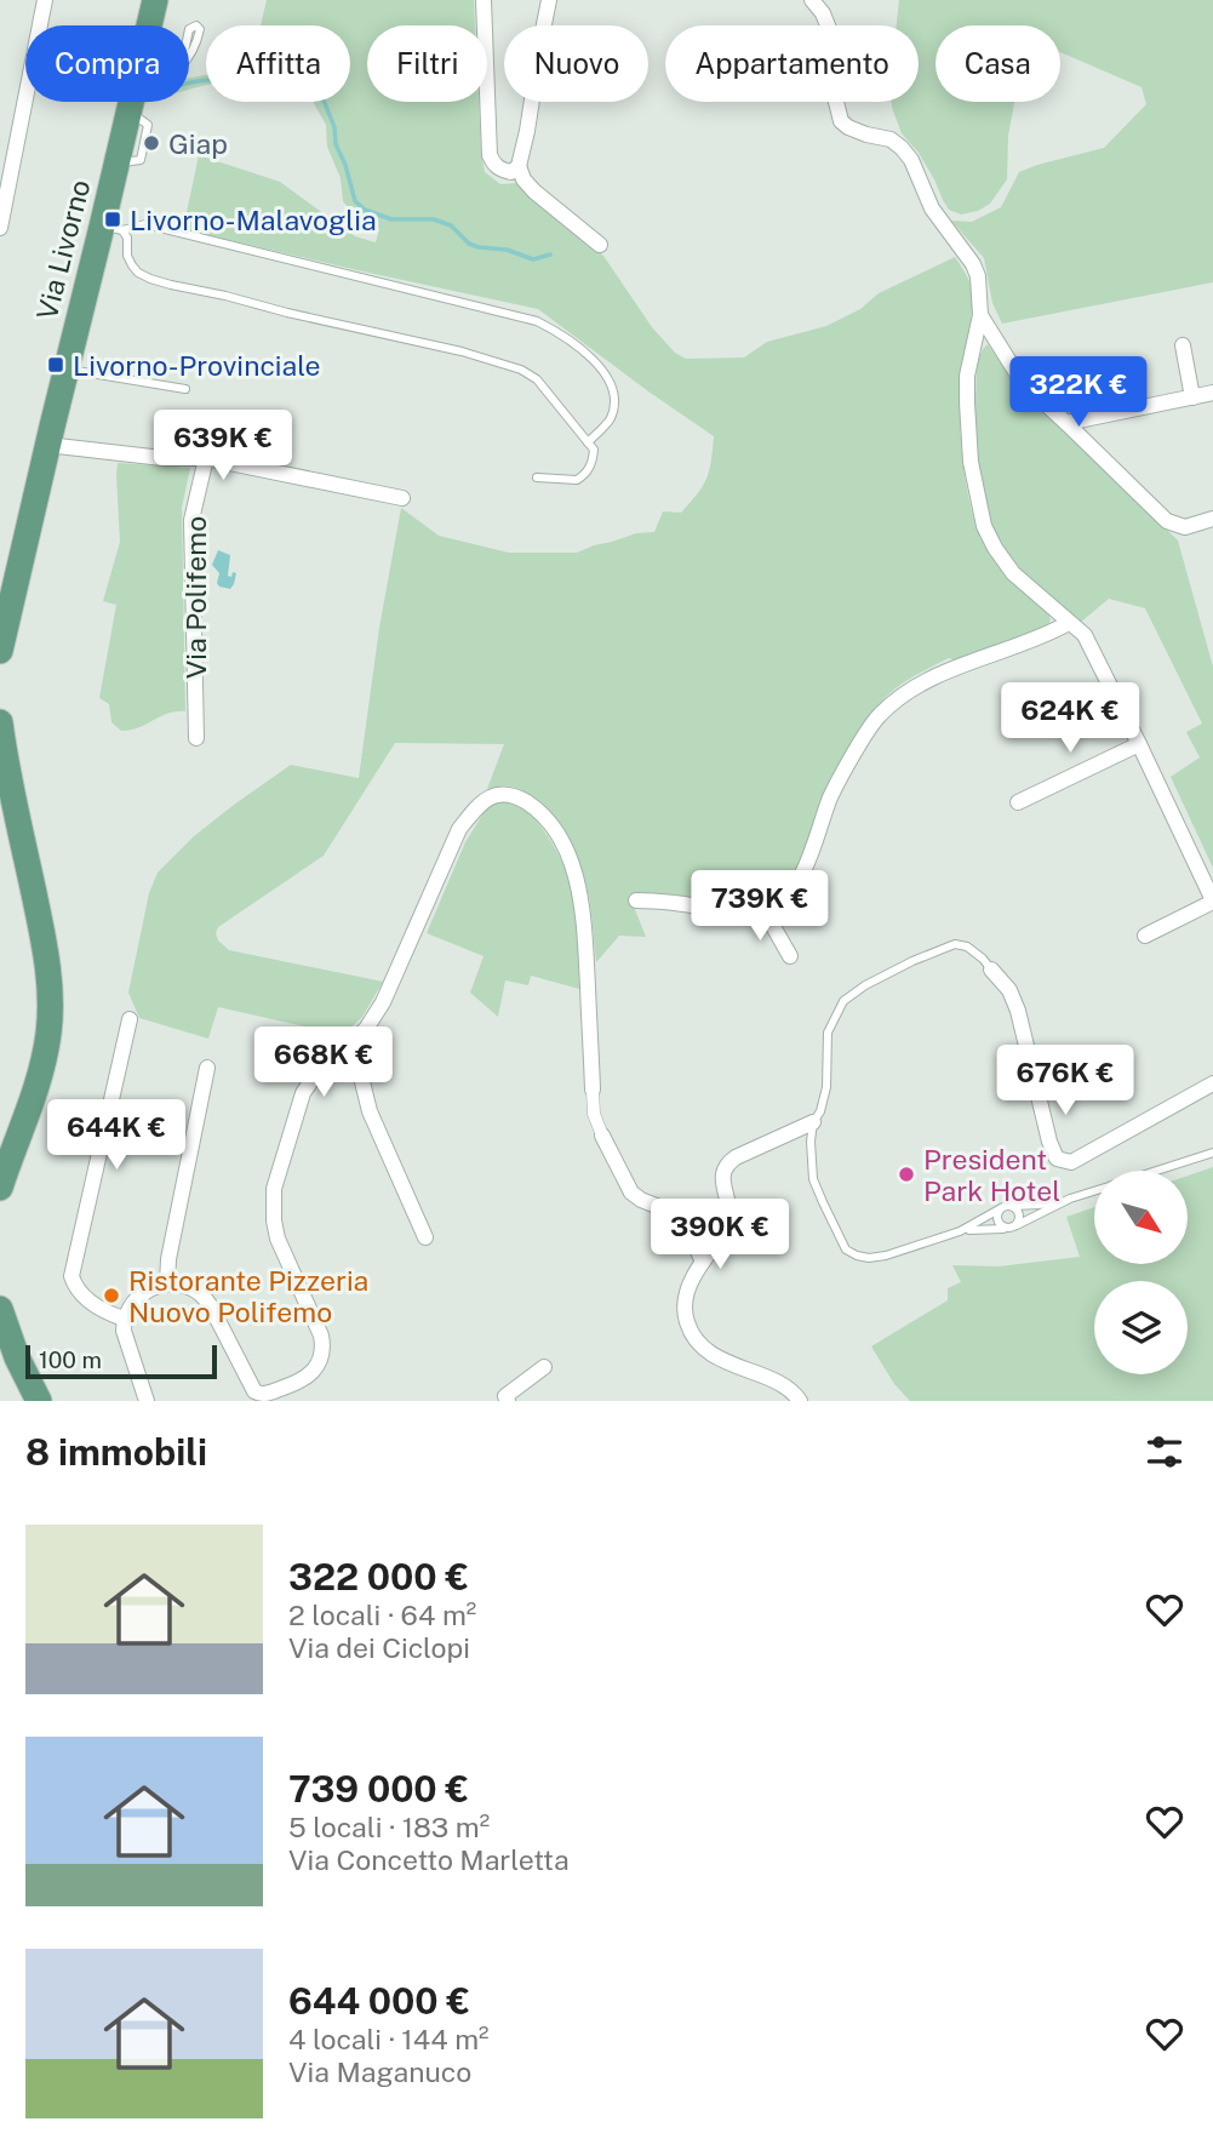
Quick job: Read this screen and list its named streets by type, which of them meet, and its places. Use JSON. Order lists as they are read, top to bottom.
{
  "streets": {
    "main road": ["Via Livorno"],
    "street": ["Via Polifemo"]
  },
  "places": {
    "other": ["Giap", "President Park Hotel", "Ristorante Pizzeria Nuovo Polifemo"],
    "transit": ["Livorno-Malavoglia", "Livorno-Provinciale"]
  },
  "scale_bar": "100 m",
  "north": "bottom right",
  "page": {
    "chip": [
      "Compra",
      "Affitta",
      "Filtri",
      "Nuovo",
      "Appartamento",
      "Casa"
    ],
    "price": [
      "322K €",
      "639K €",
      "624K €",
      "739K €",
      "668K €",
      "676K €",
      "644K €",
      "390K €"
    ],
    "scale": "100 m",
    "heading": "8 immobili",
    "list": [
      {
        "name": "322 000 €",
        "note": "2 locali · 64 m² · Via dei Ciclopi"
      },
      {
        "name": "739 000 €",
        "note": "5 locali · 183 m² · Via Concetto Marletta"
      },
      {
        "name": "644 000 €",
        "note": "4 locali · 144 m² · Via Maganuco"
      }
    ]
  }
}
